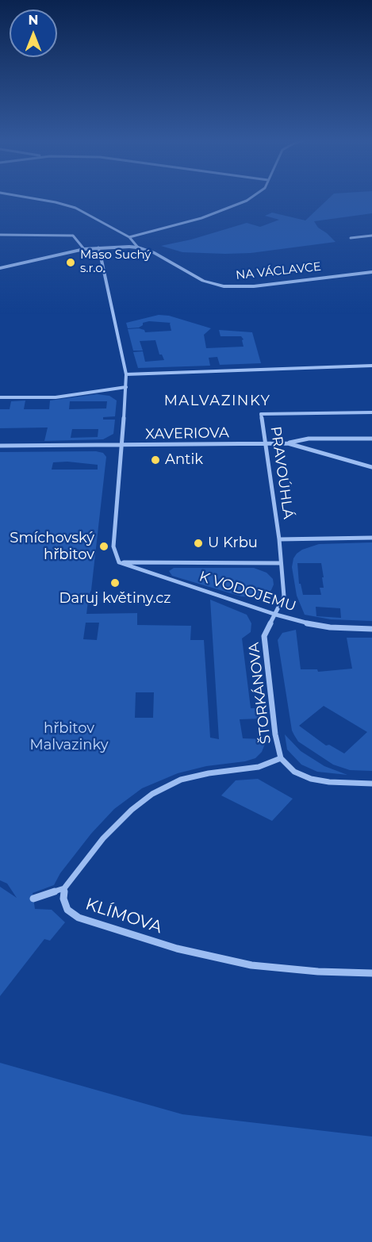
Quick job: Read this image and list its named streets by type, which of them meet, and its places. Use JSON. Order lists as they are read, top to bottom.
{
  "streets": {
    "street": [
      "NA VÁCLAVCE",
      "XAVERIOVA",
      "PRAVOÚHLÁ",
      "K VODOJEMU",
      "ŠTORKÁNOVA",
      "KLÍMOVA"
    ]
  },
  "crossings": [
    ["XAVERIOVA", "PRAVOÚHLÁ"],
    ["PRAVOÚHLÁ", "K VODOJEMU"],
    ["PRAVOÚHLÁ", "ŠTORKÁNOVA"],
    ["K VODOJEMU", "ŠTORKÁNOVA"]
  ],
  "districts": ["MALVAZINKY"],
  "parks": ["hřbitov Malvazinky"],
  "places": [
    "Maso Suchý s.r.o.",
    "Antik",
    "U Krbu",
    "Smíchovský hřbitov",
    "Daruj květiny.cz"
  ],
  "north": "top"
}
